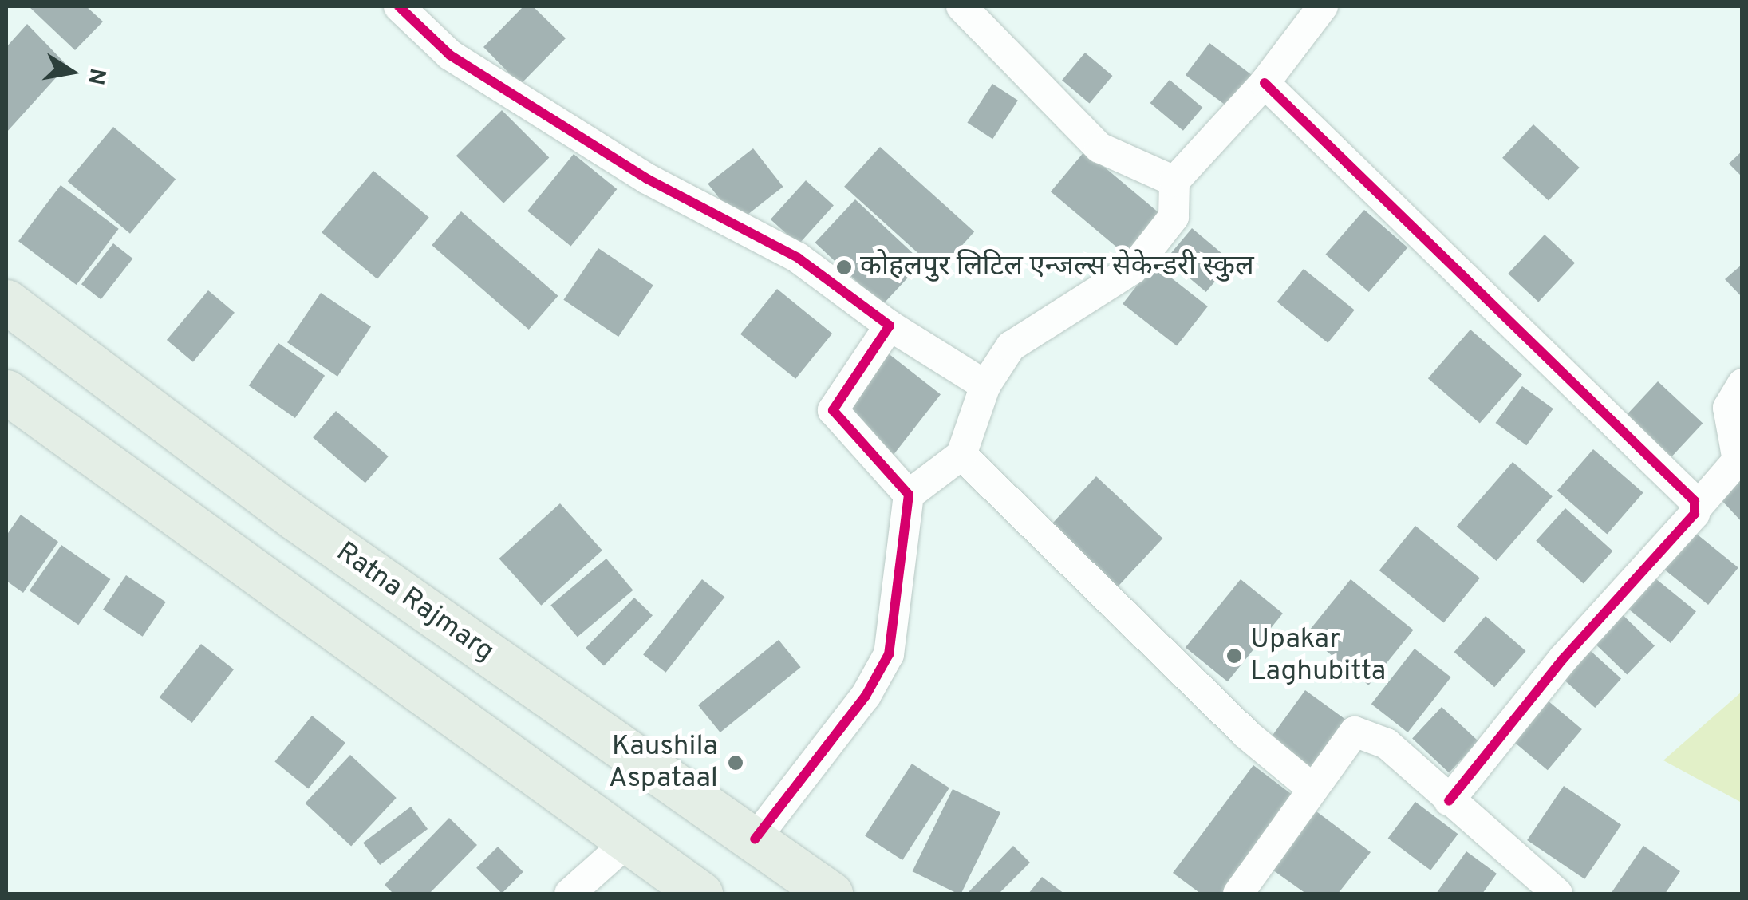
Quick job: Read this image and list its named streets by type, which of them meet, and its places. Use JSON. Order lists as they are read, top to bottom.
{
  "streets": {
    "highway": ["Ratna Rajmarg"]
  },
  "places": ["कोहलपुर लिटिल एन्जल्स सेकेन्डरी स्कुल", "Upakar Laghubitta", "Kaushila Aspataal"],
  "north": "right"
}
